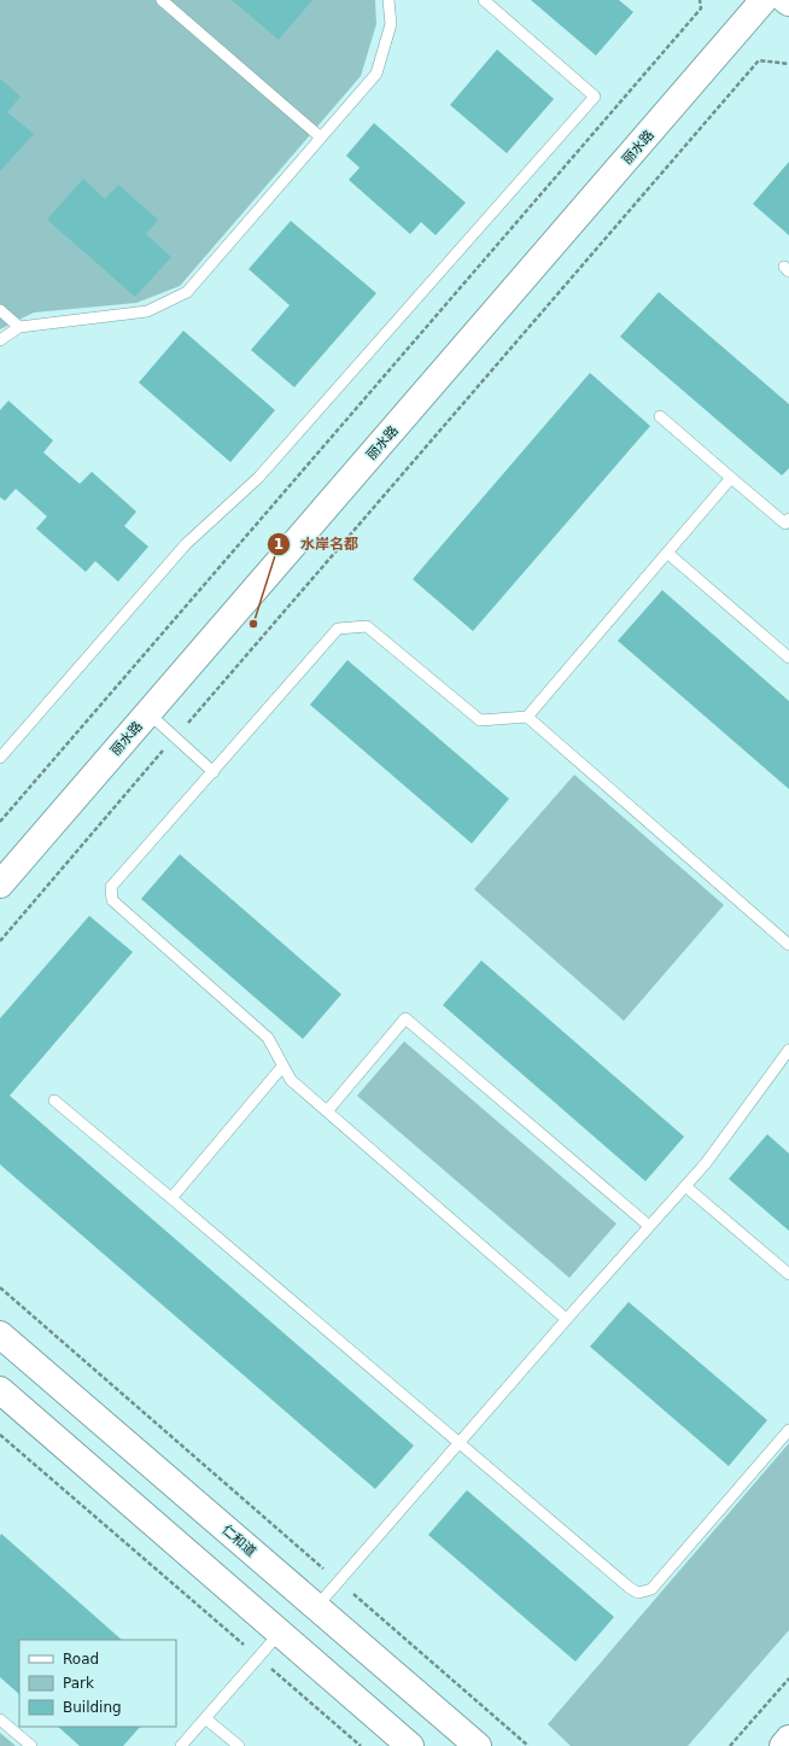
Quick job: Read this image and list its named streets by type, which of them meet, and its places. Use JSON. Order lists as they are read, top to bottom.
{
  "streets": {
    "main road": ["丽水路", "仁和道"]
  },
  "places": ["水岸名都"],
  "legend": ["Road", "Park", "Building"]
}
